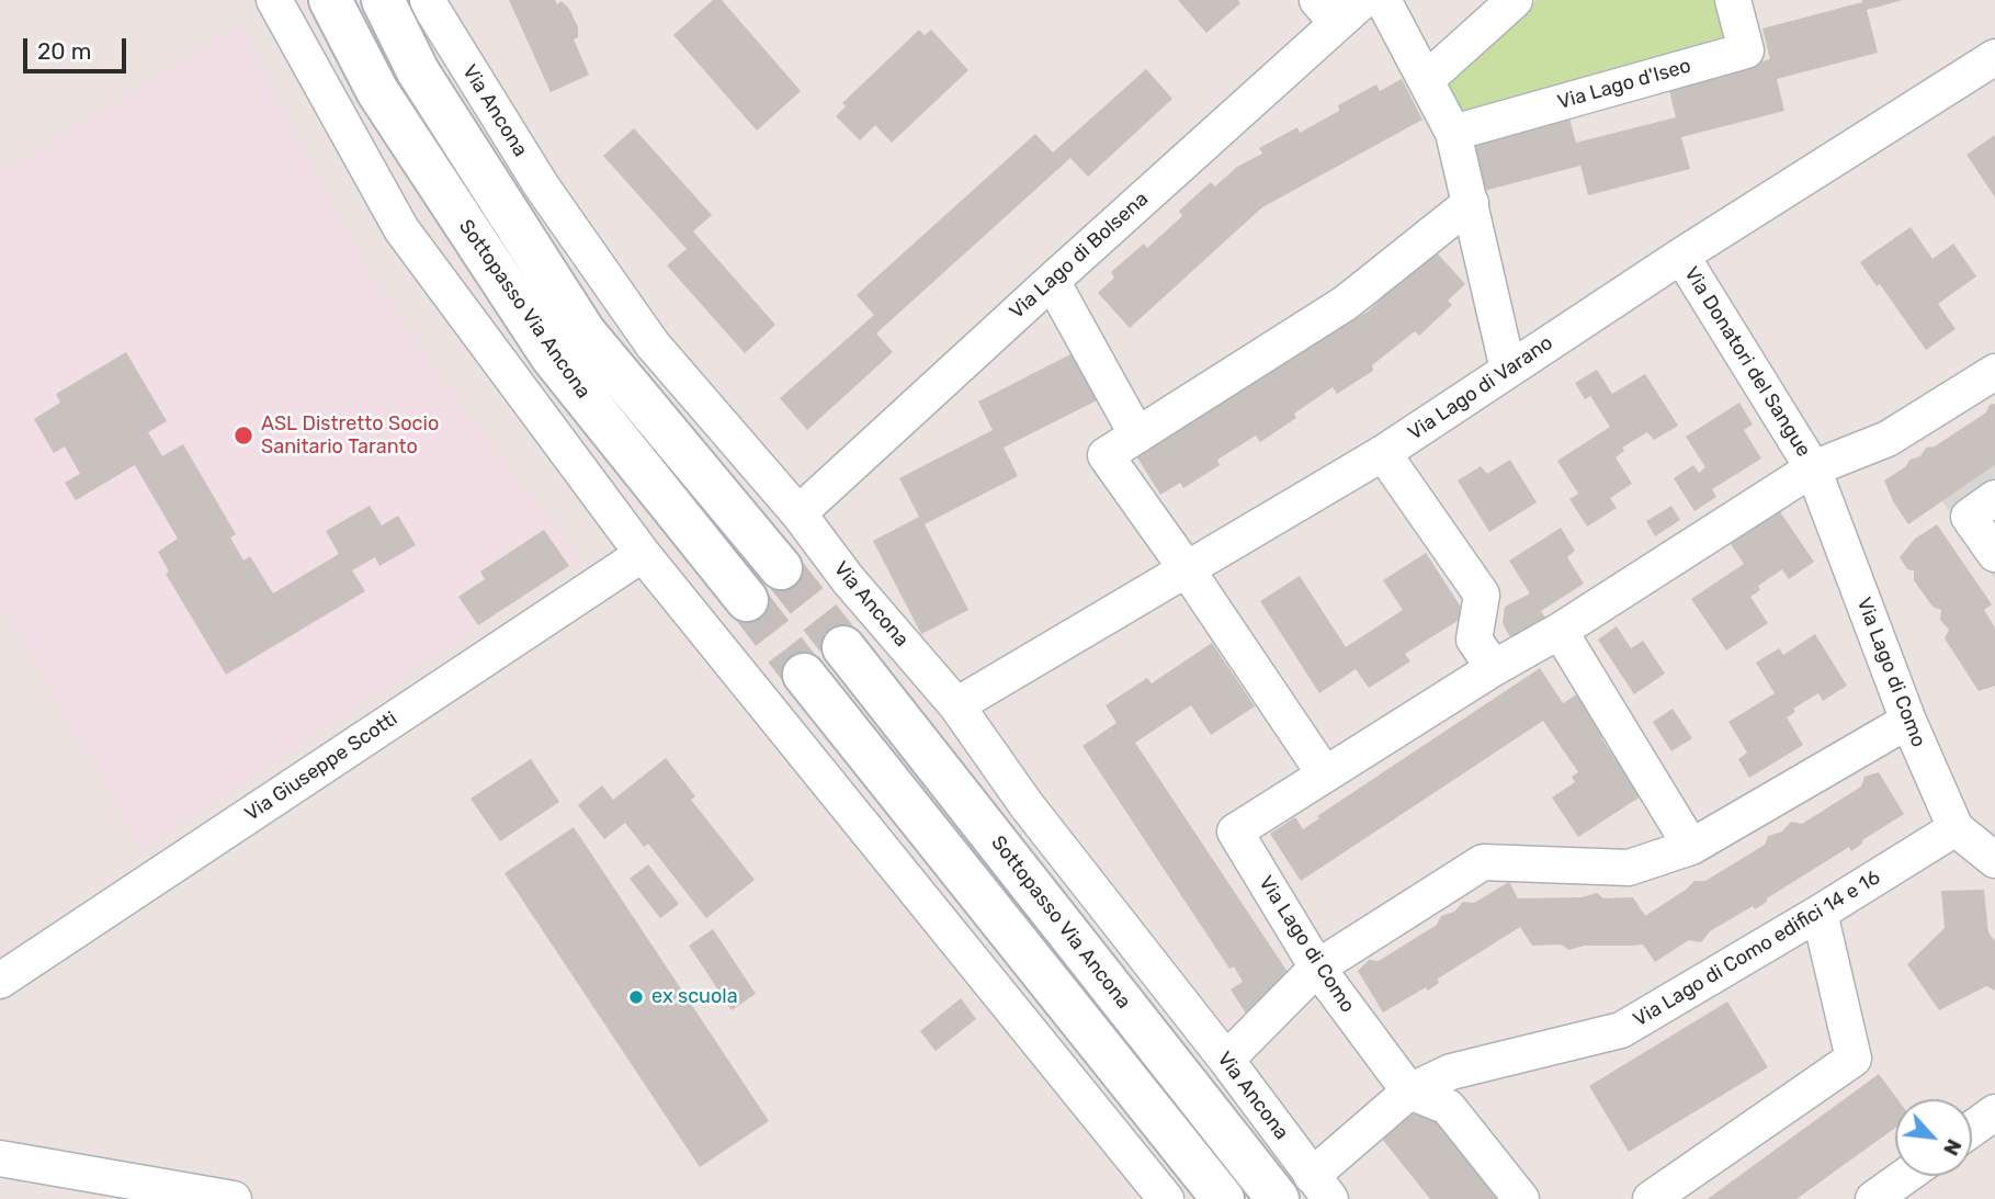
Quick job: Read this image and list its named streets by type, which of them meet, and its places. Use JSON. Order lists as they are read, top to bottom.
{
  "streets": {
    "street": [
      "Via Lago d'Iseo",
      "Via Ancona",
      "Via Lago di Bolsena",
      "Sottopasso Via Ancona",
      "Via Donatori del Sangue",
      "Via Lago di Varano",
      "Via Lago di Como",
      "Via Giuseppe Scotti",
      "Via Lago di Como edifici 14 e 16"
    ]
  },
  "crossings": [
    ["Via Ancona", "Via Lago di Bolsena"],
    ["Via Ancona", "Via Lago di Varano"],
    ["Via Ancona", "Via Lago di Como edifici 14 e 16"],
    ["Via Donatori del Sangue", "Via Lago di Varano"],
    ["Via Donatori del Sangue", "Via Lago di Como"],
    ["Via Lago di Como", "Via Lago di Como edifici 14 e 16"]
  ],
  "places": ["ASL Distretto Socio Sanitario Taranto", "ex scuola"],
  "scale_bar": "20 m",
  "north": "bottom right"
}
